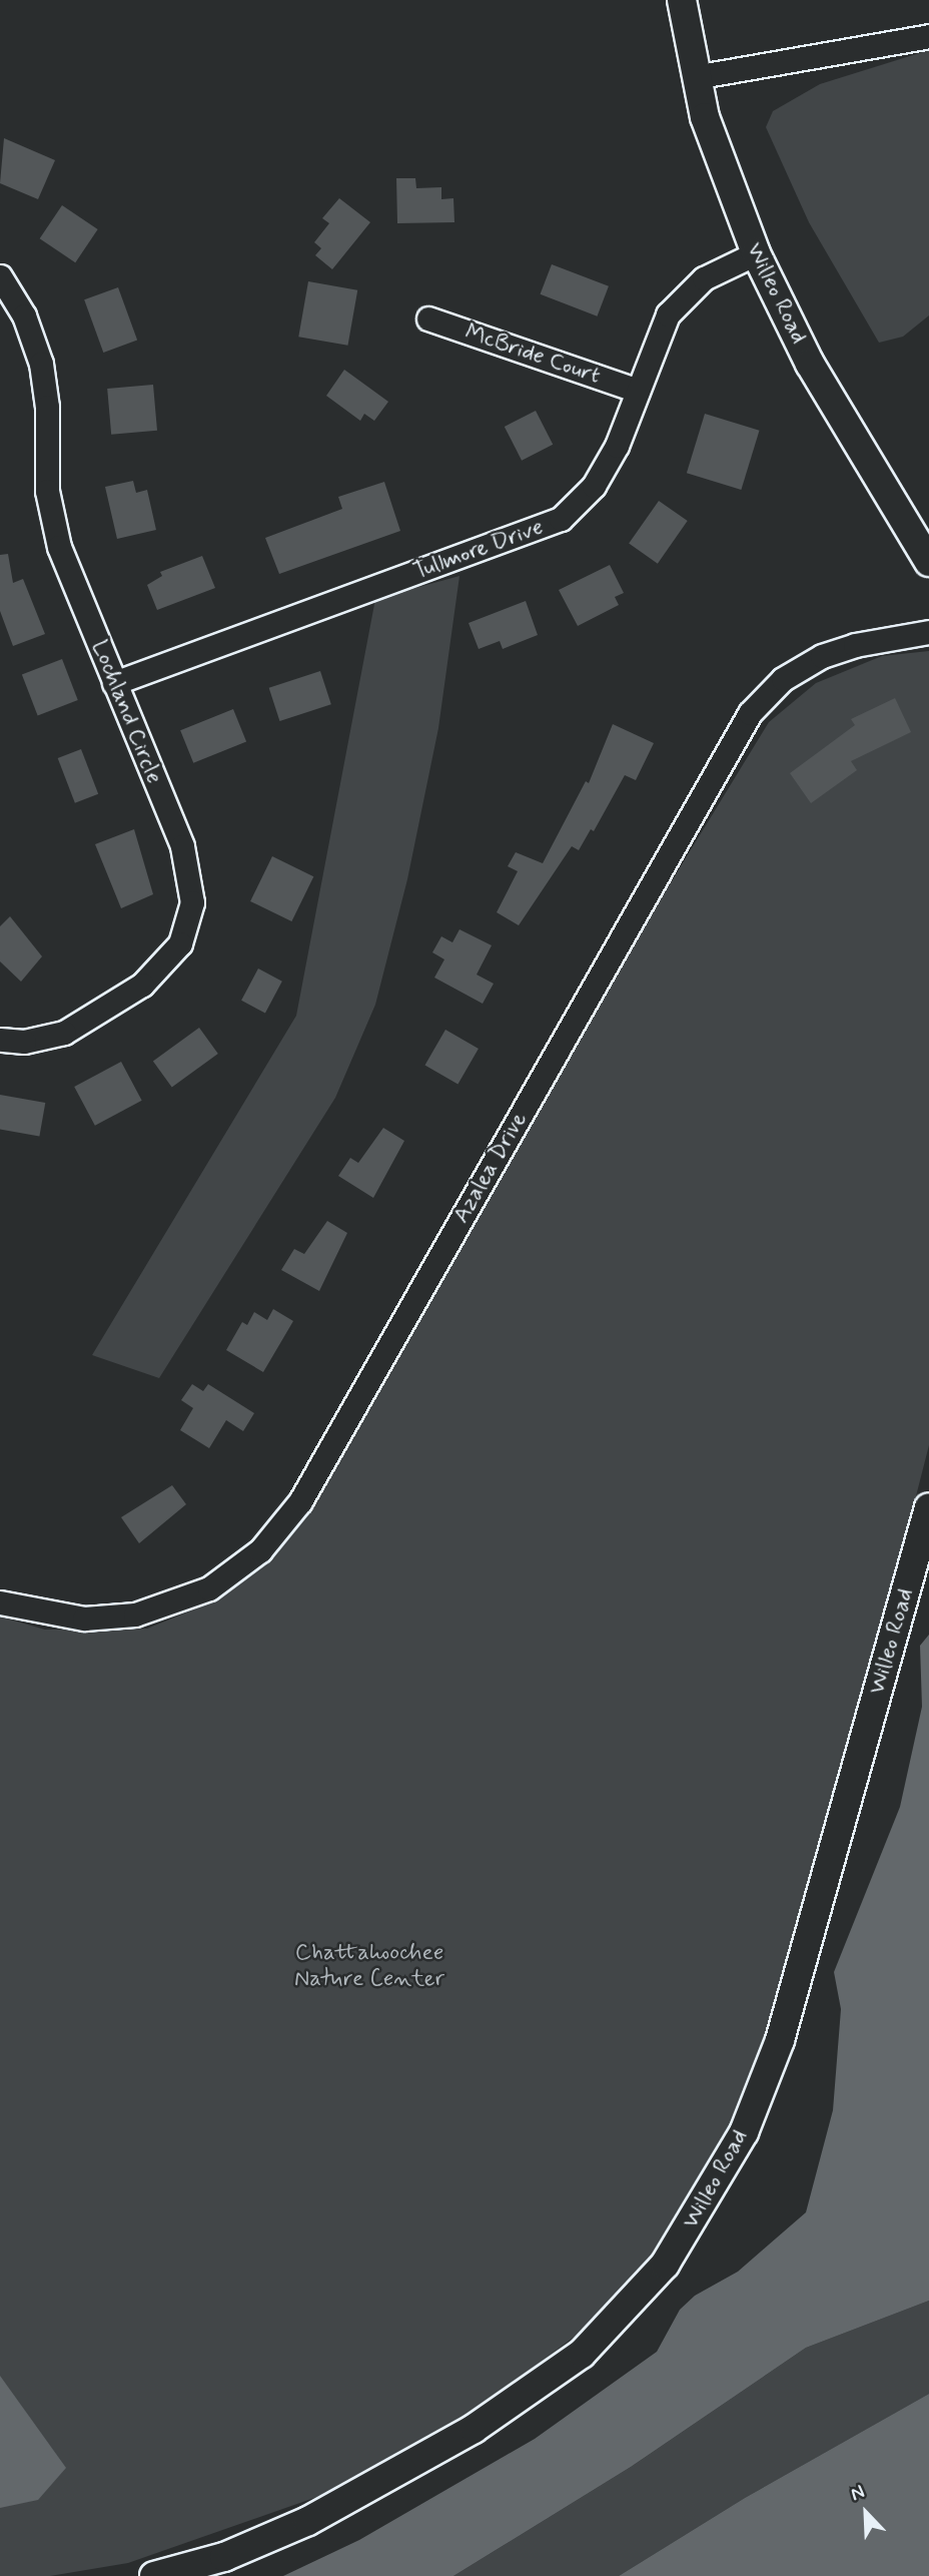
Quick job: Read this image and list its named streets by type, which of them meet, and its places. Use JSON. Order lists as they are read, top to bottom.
{
  "streets": {
    "street": [
      "Willeo Road",
      "McBride Court",
      "Tullmore Drive",
      "Lochland Circle",
      "Azalea Drive"
    ]
  },
  "crossings": [
    ["Willeo Road", "Tullmore Drive"],
    ["McBride Court", "Tullmore Drive"],
    ["Tullmore Drive", "Lochland Circle"]
  ],
  "parks": ["Chattahoochee Nature Center"],
  "north": "top left"
}
